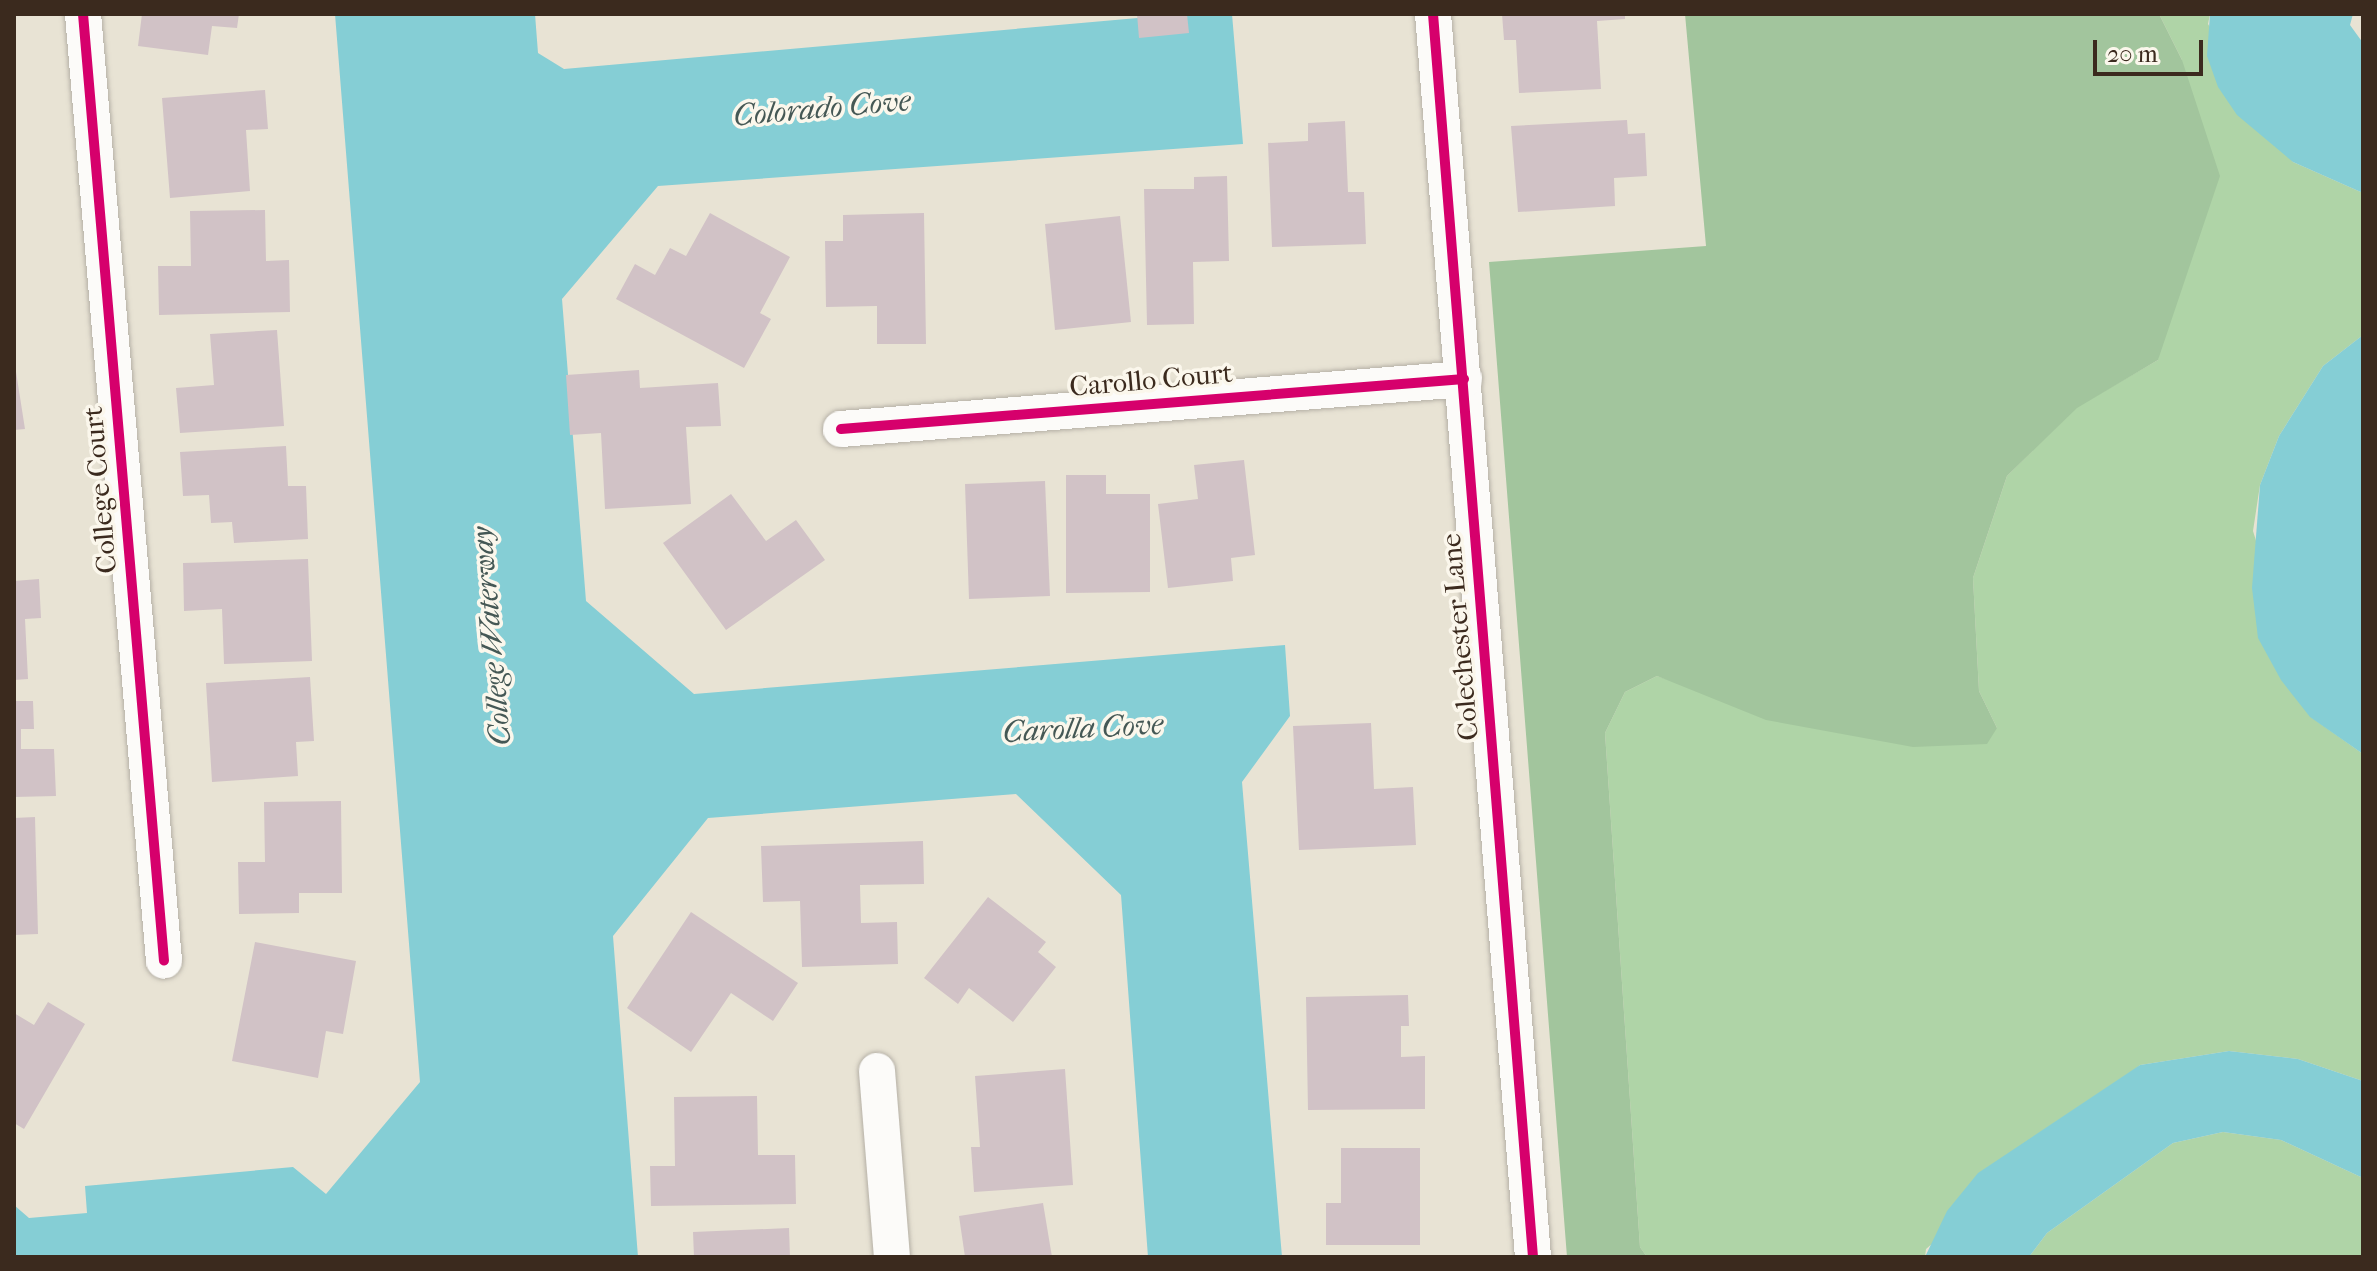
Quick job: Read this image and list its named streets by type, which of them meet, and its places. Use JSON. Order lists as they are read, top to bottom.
{
  "streets": {
    "street": ["Carollo Court", "College Court", "Colechester Lane"]
  },
  "crossings": [
    ["Carollo Court", "Colechester Lane"]
  ],
  "water": ["Colorado Cove", "College Waterway", "Carolla Cove"],
  "scale_bar": "20 m"
}
